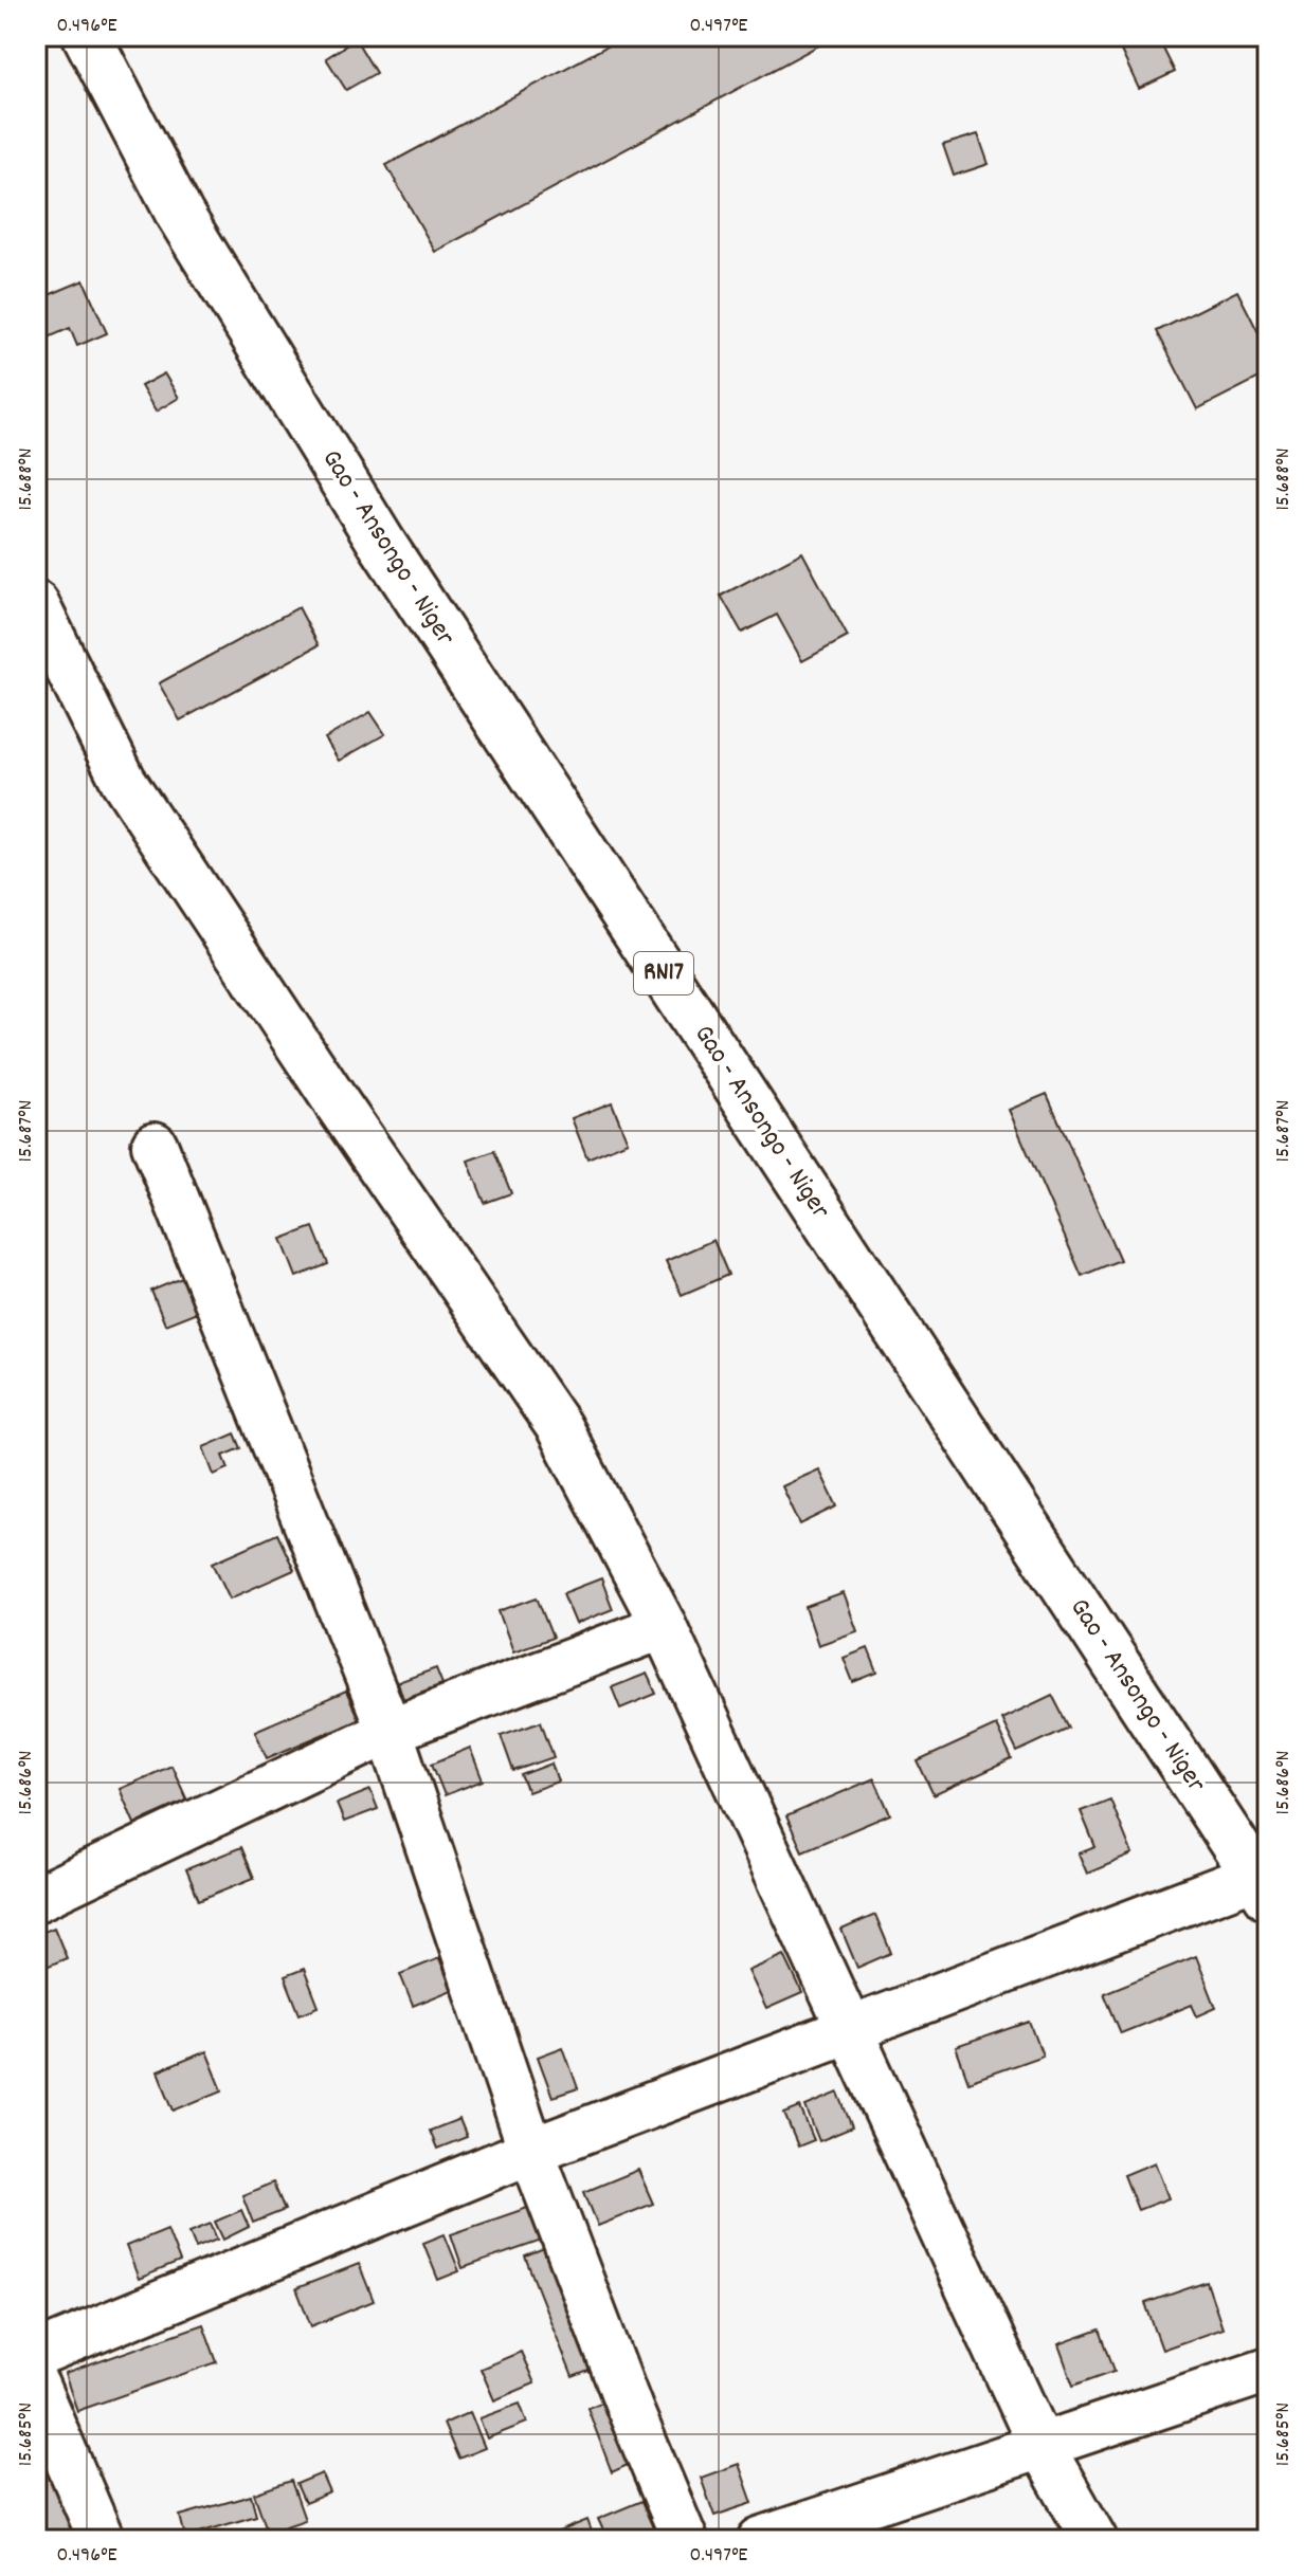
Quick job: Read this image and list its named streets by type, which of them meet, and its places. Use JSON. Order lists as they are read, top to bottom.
{
  "streets": {
    "main road": ["Gao - Ansongo - Niger", "RN17"]
  },
  "coordinates": [
    "0.496°E",
    "0.497°E",
    "15.688°N",
    "15.687°N",
    "15.686°N",
    "15.685°N"
  ]
}
